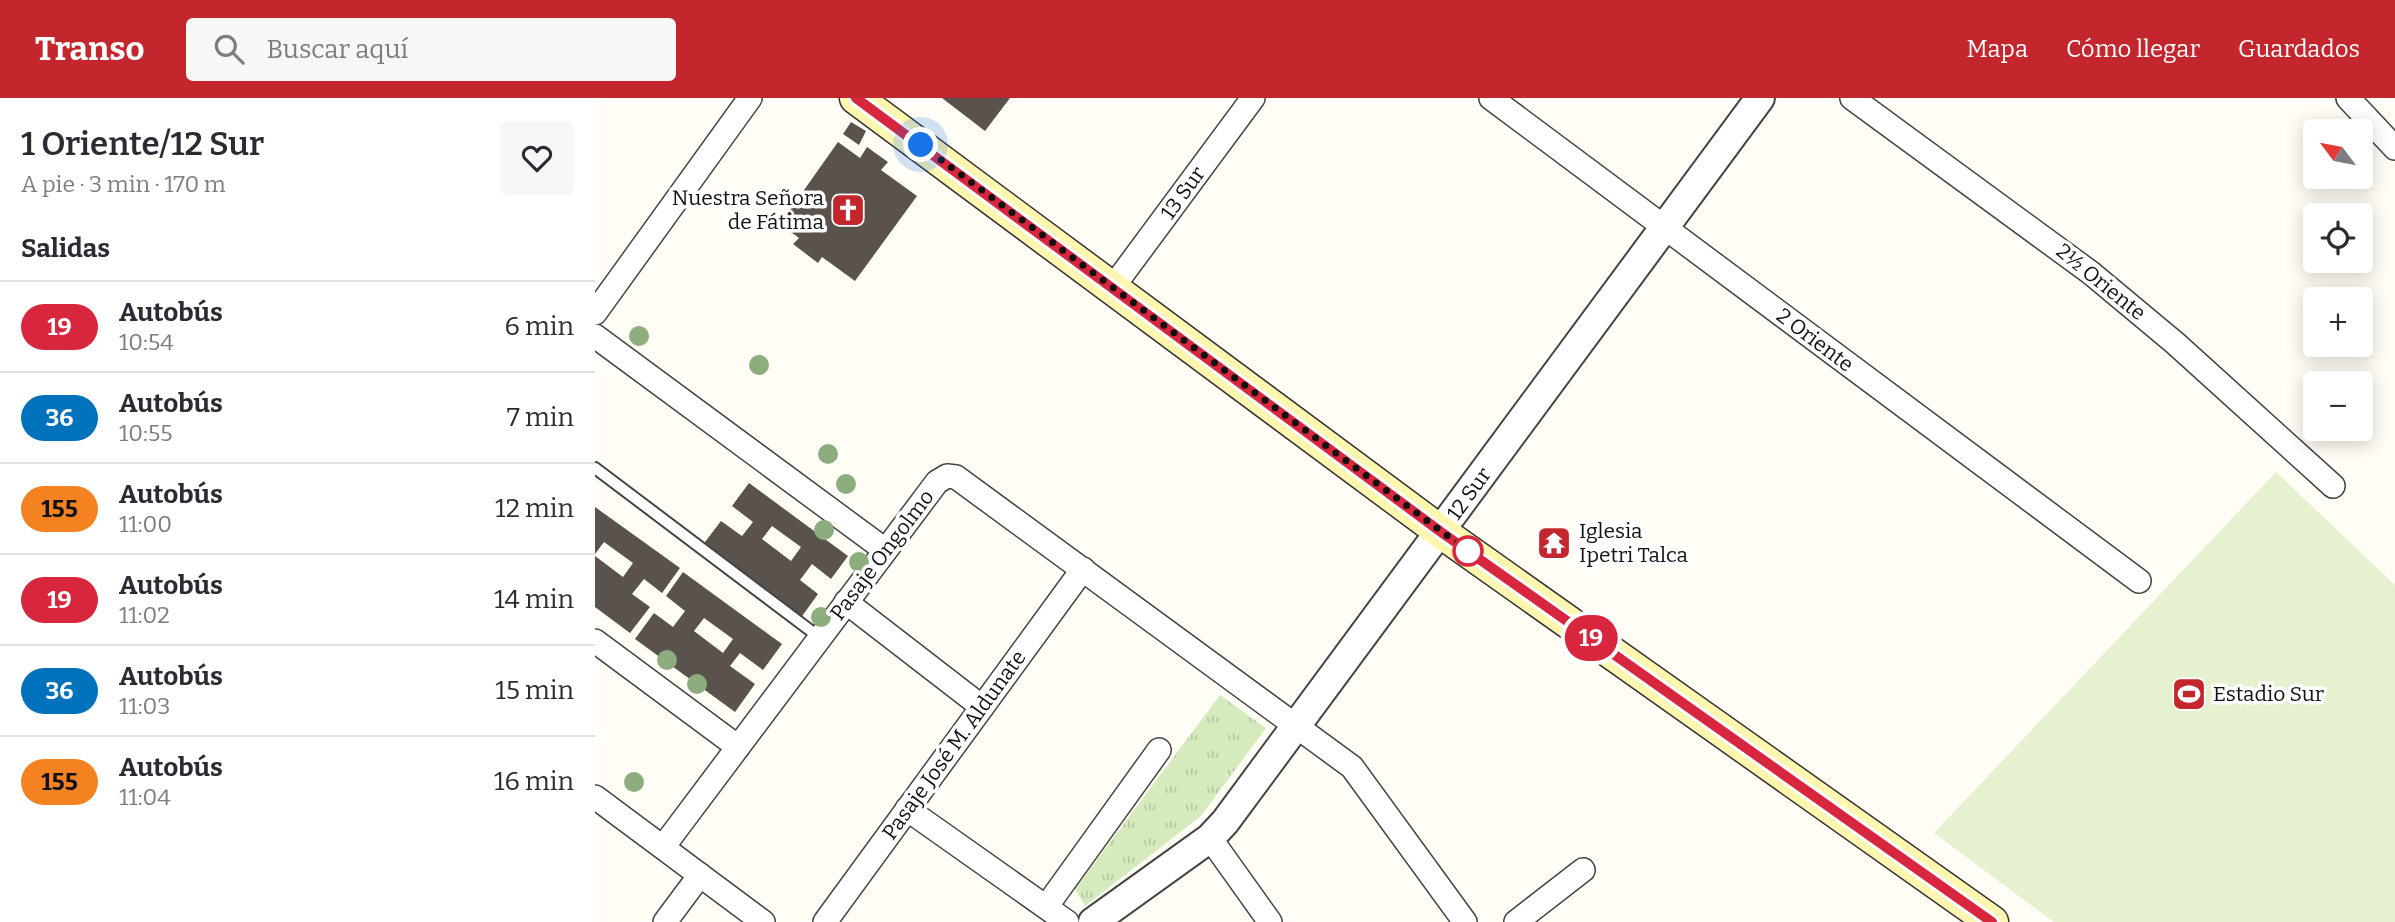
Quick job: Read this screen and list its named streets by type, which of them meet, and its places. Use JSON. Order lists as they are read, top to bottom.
{
  "streets": {
    "street": [
      "13 Sur",
      "2½ Oriente",
      "2 Oriente",
      "12 Sur",
      "Pasaje Ongolmo",
      "Pasaje José M. Aldunate"
    ]
  },
  "crossings": [
    ["2 Oriente", "12 Sur"],
    ["12 Sur", "Pasaje Ongolmo"],
    ["Pasaje Ongolmo", "Pasaje José M. Aldunate"]
  ],
  "places": {
    "church": ["Nuestra Señora de Fátima"],
    "temple": ["Iglesia Ipetri Talca"],
    "sports": ["Estadio Sur"]
  },
  "lines": ["bus line 19"],
  "north": "top left",
  "page": {
    "header": "Transo",
    "search": "Buscar aquí",
    "nav": ["Mapa", "Cómo llegar", "Guardados"],
    "heading": [
      ["1 Oriente/12 Sur", "A pie · 3 min · 170 m"],
      "Salidas"
    ],
    "on_map": "19",
    "map_buttons": ["+", "−"],
    "list": [
      {
        "mark": "19",
        "name": "Autobús",
        "note": "10:54",
        "value": "6 min"
      },
      {
        "mark": "36",
        "name": "Autobús",
        "note": "10:55",
        "value": "7 min"
      },
      {
        "mark": "155",
        "name": "Autobús",
        "note": "11:00",
        "value": "12 min"
      },
      {
        "mark": "19",
        "name": "Autobús",
        "note": "11:02",
        "value": "14 min"
      },
      {
        "mark": "36",
        "name": "Autobús",
        "note": "11:03",
        "value": "15 min"
      },
      {
        "mark": "155",
        "name": "Autobús",
        "note": "11:04",
        "value": "16 min"
      }
    ]
  }
}
